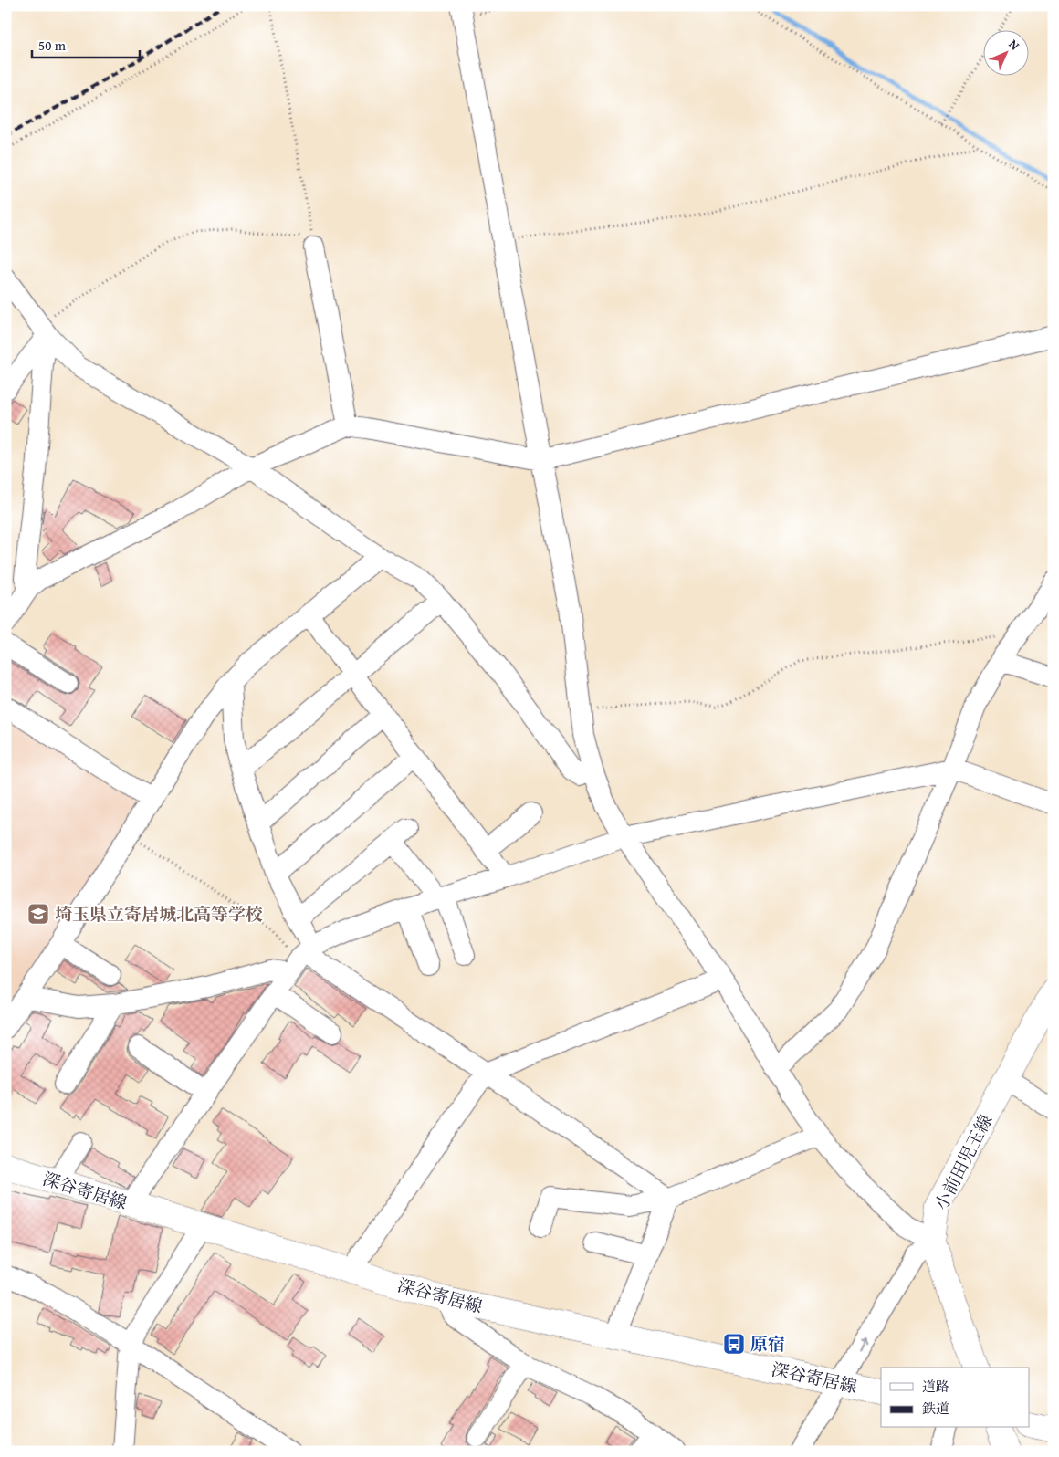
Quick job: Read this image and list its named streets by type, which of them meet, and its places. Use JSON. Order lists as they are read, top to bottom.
{
  "streets": {
    "main road": ["小前田児玉線", "深谷寄居線"]
  },
  "places": {
    "school or university": ["埼玉県立寄居城北高等学校"],
    "bus stop": ["原宿"]
  },
  "legend": ["道路", "鉄道"],
  "scale_bar": "50 m",
  "north": "top right"
}
